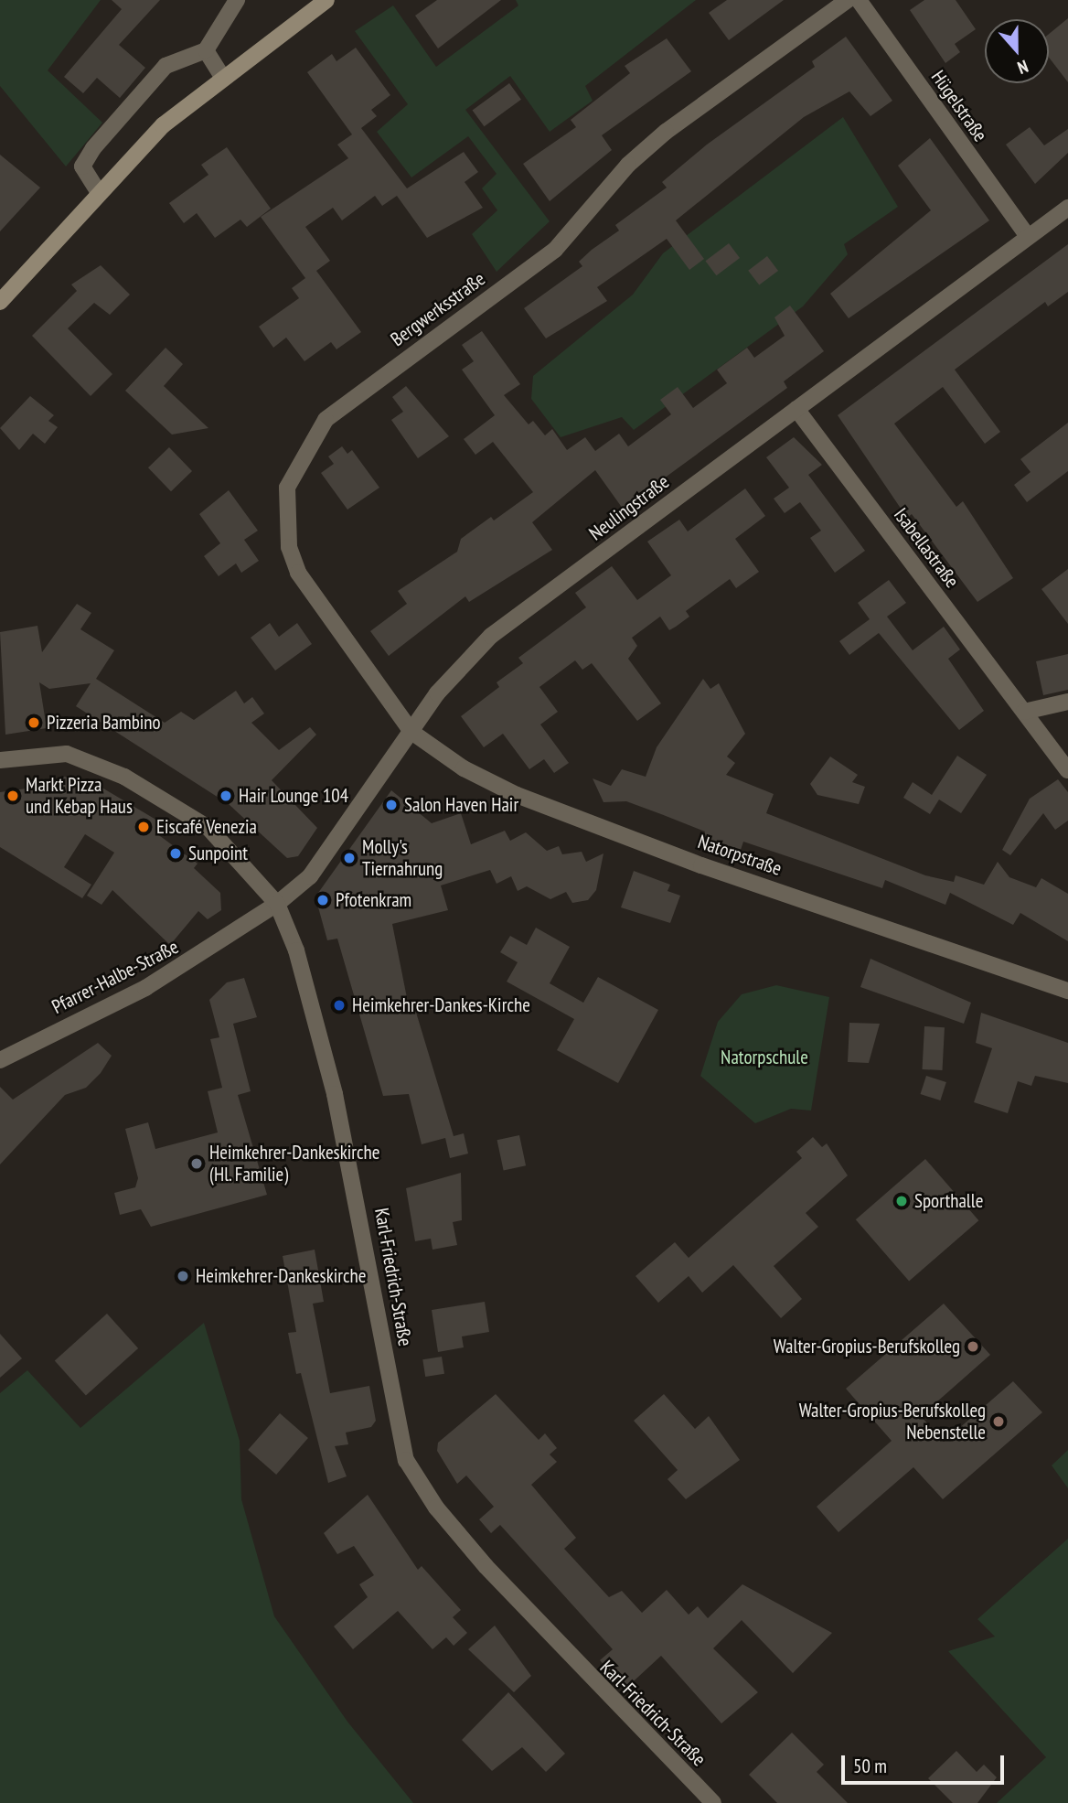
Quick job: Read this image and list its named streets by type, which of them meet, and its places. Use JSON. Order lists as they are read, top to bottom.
{
  "streets": {
    "street": [
      "Hügelstraße",
      "Bergwerksstraße",
      "Neulingstraße",
      "Isabellastraße",
      "Natorpstraße",
      "Pfarrer-Halbe-Straße",
      "Karl-Friedrich-Straße"
    ]
  },
  "crossings": [
    ["Hügelstraße", "Neulingstraße"],
    ["Bergwerksstraße", "Neulingstraße"],
    ["Bergwerksstraße", "Natorpstraße"],
    ["Neulingstraße", "Isabellastraße"],
    ["Neulingstraße", "Natorpstraße"],
    ["Neulingstraße", "Pfarrer-Halbe-Straße"],
    ["Neulingstraße", "Karl-Friedrich-Straße"],
    ["Pfarrer-Halbe-Straße", "Karl-Friedrich-Straße"]
  ],
  "parks": ["Natorpschule"],
  "places": [
    "Pizzeria Bambino",
    "Markt Pizza und Kebap Haus",
    "Hair Lounge 104",
    "Salon Haven Hair",
    "Eiscafé Venezia",
    "Sunpoint",
    "Molly's Tiernahrung",
    "Pfotenkram",
    "Heimkehrer-Dankes-Kirche",
    "Heimkehrer-Dankeskirche (Hl. Familie)",
    "Sporthalle",
    "Heimkehrer-Dankeskirche",
    "Walter-Gropius-Berufskolleg",
    "Walter-Gropius-Berufskolleg Nebenstelle"
  ],
  "scale_bar": "50 m",
  "north": "bottom"
}
